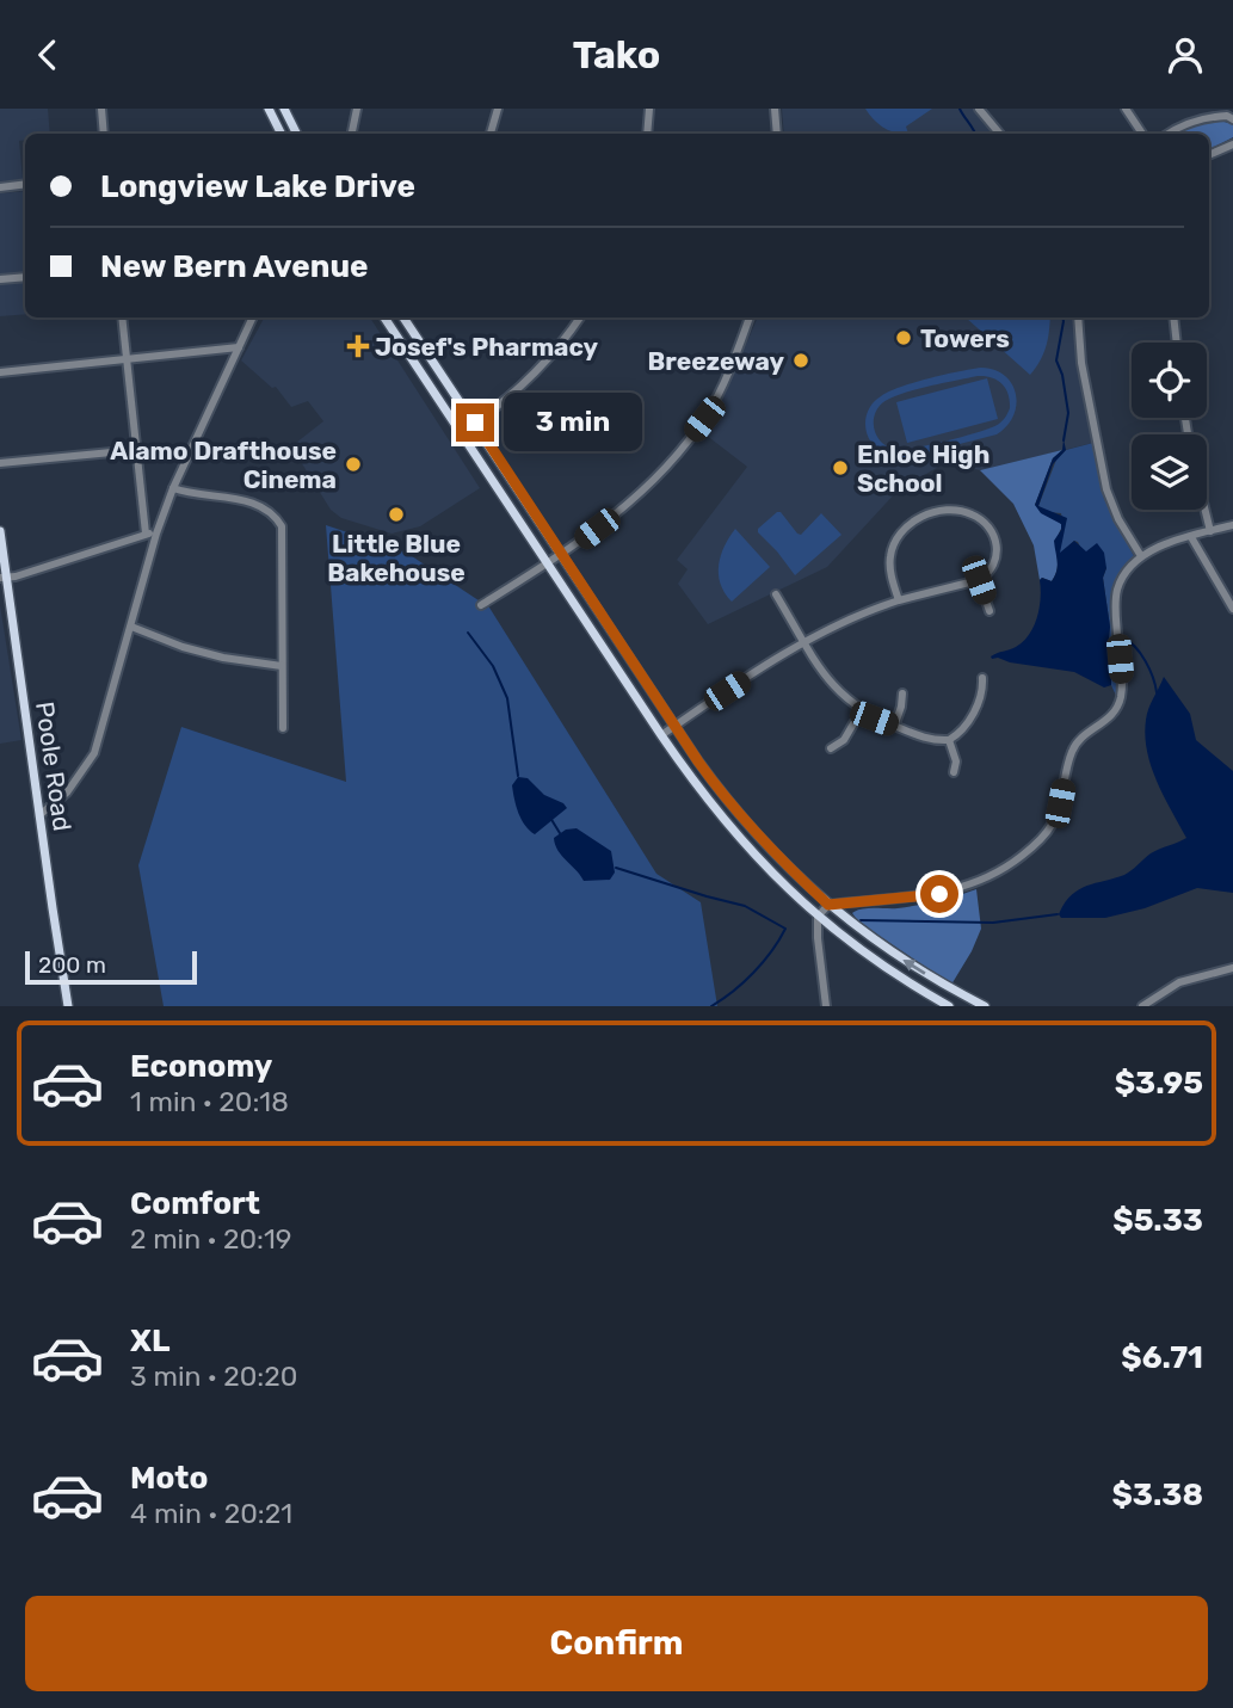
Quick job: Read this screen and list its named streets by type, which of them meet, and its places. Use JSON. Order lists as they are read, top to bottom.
{
  "streets": {
    "main road": ["Poole Road"]
  },
  "places": {
    "other": [
      "Towers",
      "Breezeway",
      "Alamo Drafthouse Cinema",
      "Enloe High School",
      "Little Blue Bakehouse"
    ],
    "health": ["Josef's Pharmacy"]
  },
  "scale_bar": "200 m",
  "page": {
    "header": "Tako",
    "banner": ["Longview Lake Drive", "New Bern Avenue"],
    "bubble": "3 min",
    "scale": "200 m",
    "list": [
      {
        "name": "Economy",
        "note": "1 min · 20:18",
        "value": "$3.95"
      },
      {
        "name": "Comfort",
        "note": "2 min · 20:19",
        "value": "$5.33"
      },
      {
        "name": "XL",
        "note": "3 min · 20:20",
        "value": "$6.71"
      },
      {
        "name": "Moto",
        "note": "4 min · 20:21",
        "value": "$3.38"
      }
    ],
    "buttons": "Confirm"
  }
}
